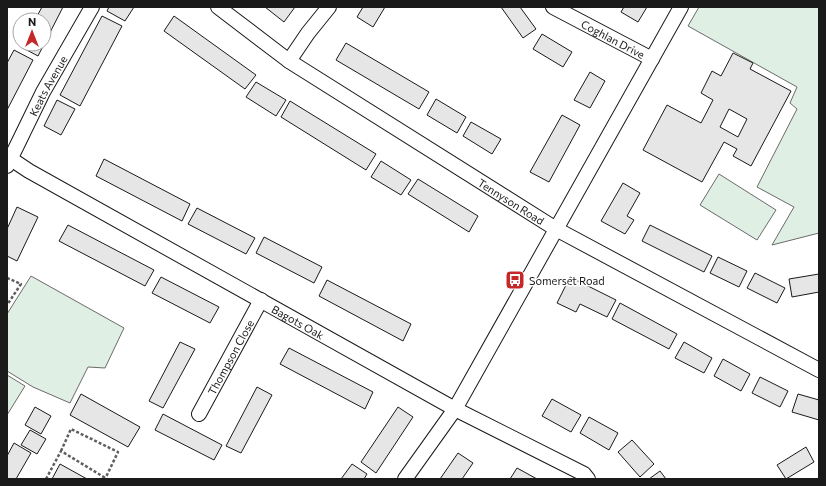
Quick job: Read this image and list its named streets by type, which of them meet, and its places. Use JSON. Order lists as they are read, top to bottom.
{
  "streets": {
    "street": [
      "Coghlan Drive",
      "Keats Avenue",
      "Tennyson Road",
      "Bagots Oak",
      "Thompson Close"
    ]
  },
  "crossings": [
    ["Keats Avenue", "Bagots Oak"],
    ["Bagots Oak", "Thompson Close"]
  ],
  "places": {
    "bus stop": ["Somerset Road"]
  },
  "north": "top"
}
